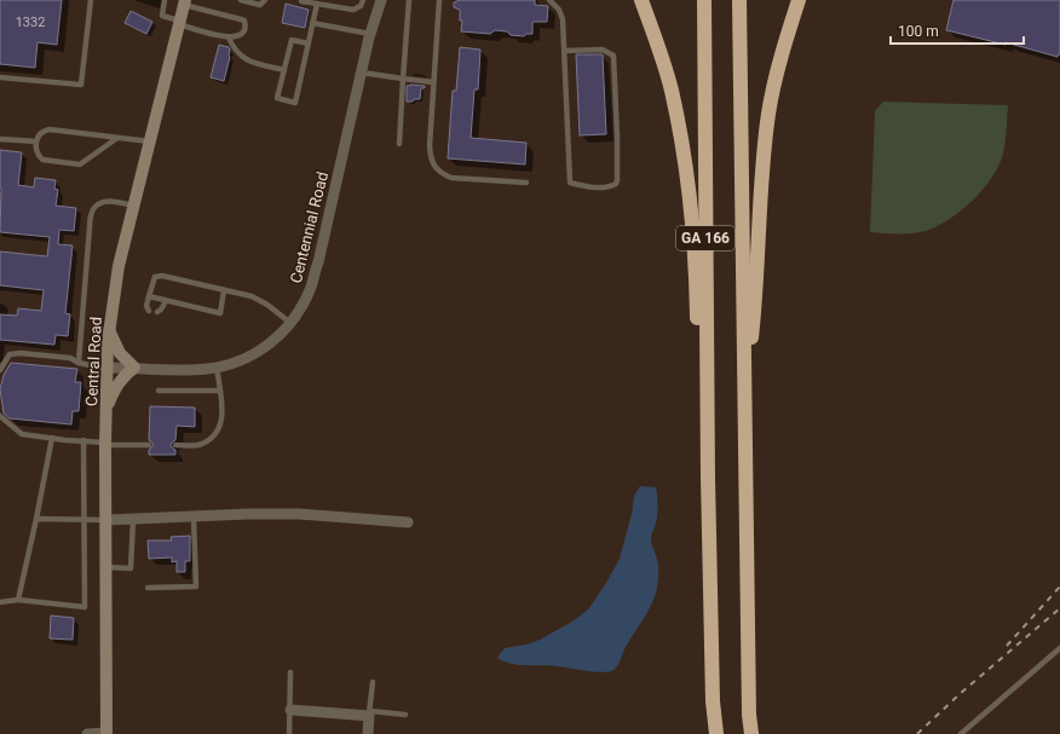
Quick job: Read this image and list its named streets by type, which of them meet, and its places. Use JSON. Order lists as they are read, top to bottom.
{
  "streets": {
    "highway": ["GA 166"],
    "street": ["Centennial Road", "Central Road"]
  },
  "crossings": [
    ["Centennial Road", "Central Road"]
  ],
  "house_numbers": ["1332"],
  "scale_bar": "100 m"
}
